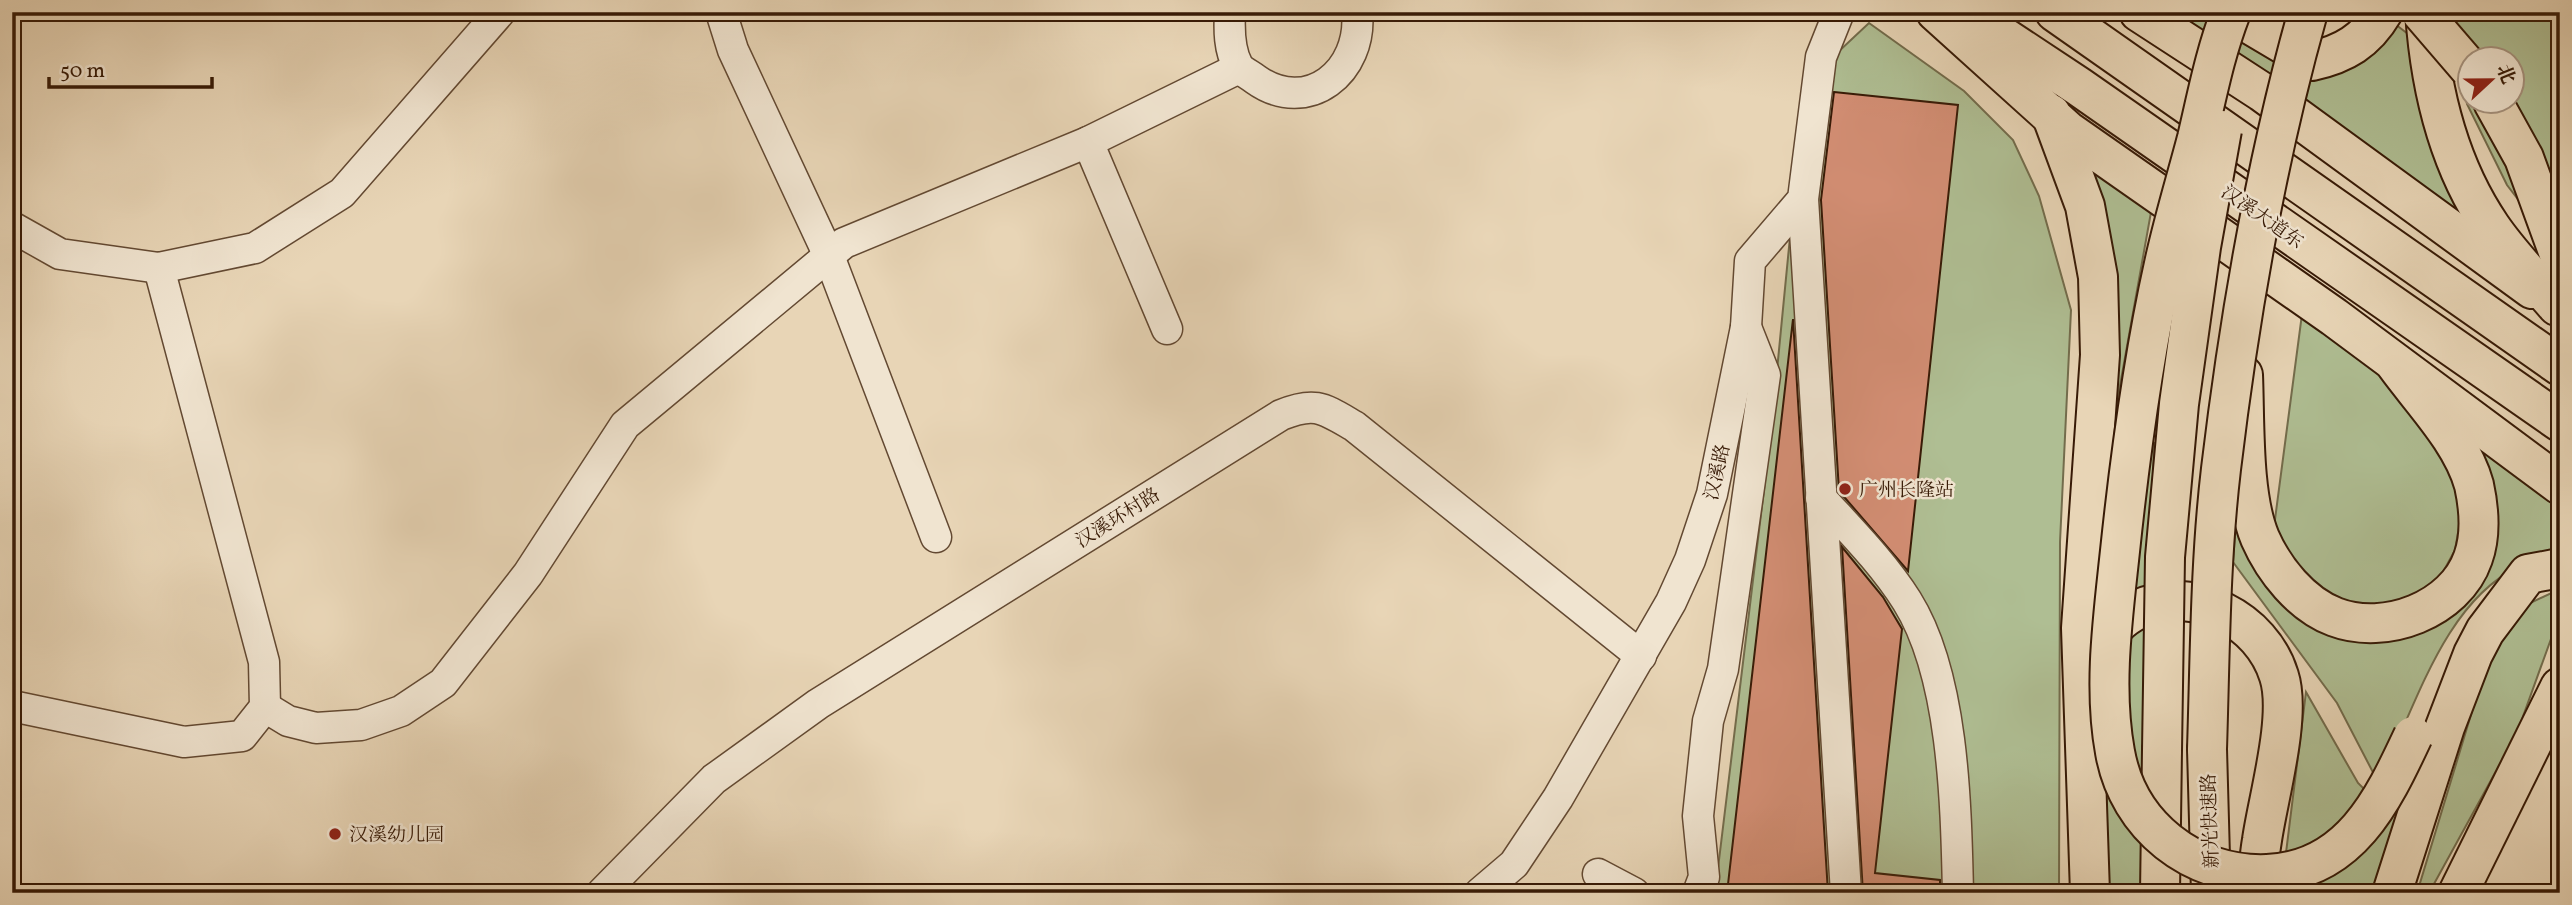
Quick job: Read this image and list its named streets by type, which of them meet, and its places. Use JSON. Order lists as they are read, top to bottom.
{
  "streets": {
    "main road": ["汉溪大道东", "新光快速路"],
    "street": ["汉溪路", "汉溪环村路"]
  },
  "crossings": [
    ["汉溪路", "汉溪环村路"]
  ],
  "places": ["广州长隆站", "汉溪幼儿园"],
  "scale_bar": "50 m",
  "north": "right"
}
